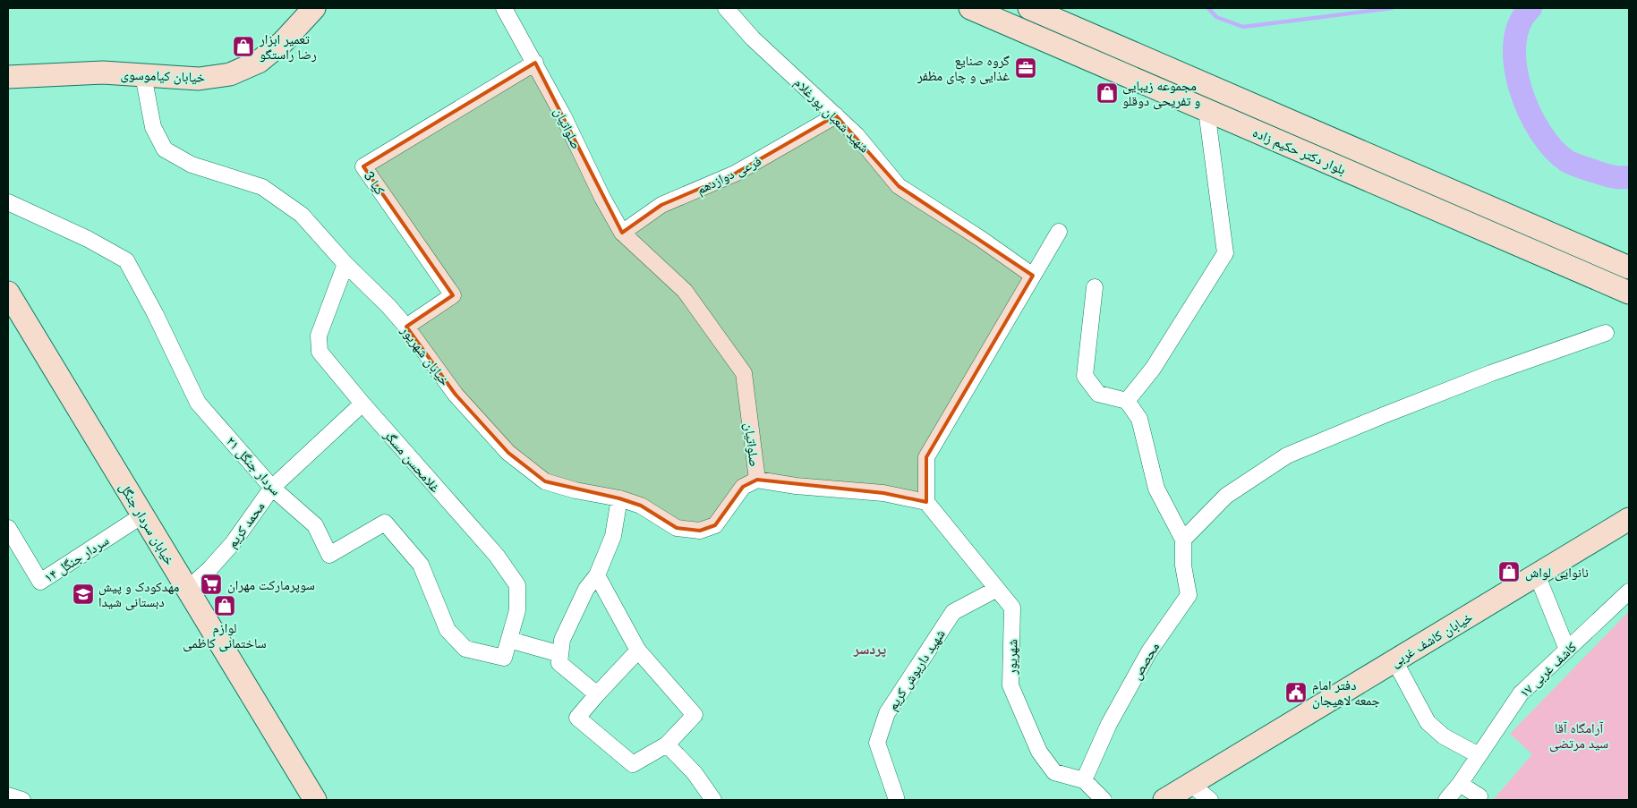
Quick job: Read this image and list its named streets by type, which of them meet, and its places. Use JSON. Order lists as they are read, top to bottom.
{
  "streets": {
    "main road": [
      "خیابان کیاموسوی",
      "بلوار دکتر حکیم زاده",
      "خیابان سردار جنگل",
      "خیابان کاشف غربی"
    ],
    "street": [
      "شهید شعبان پورغلام",
      "صلواتیان",
      "فرعی دوازدهم",
      "کیا 3",
      "خیابان شهریور",
      "غلامحسن مسگر",
      "سردار جنگل ۲۱",
      "محمد کریم",
      "سردار جنگل ۱۴",
      "شهریور",
      "محصص",
      "شهید داریوش کریم",
      "کاشف غربی ۱۷"
    ]
  },
  "crossings": [
    ["خیابان کیاموسوی", "خیابان شهریور"],
    ["شهید شعبان پورغلام", "فرعی دوازدهم"],
    ["صلواتیان", "فرعی دوازدهم"],
    ["صلواتیان", "کیا 3"],
    ["صلواتیان", "خیابان شهریور"],
    ["صلواتیان", "شهریور"],
    ["کیا 3", "خیابان شهریور"],
    ["خیابان شهریور", "غلامحسن مسگر"],
    ["غلامحسن مسگر", "سردار جنگل ۲۱"],
    ["غلامحسن مسگر", "محمد کریم"],
    ["سردار جنگل ۲۱", "محمد کریم"],
    ["خیابان سردار جنگل", "محمد کریم"],
    ["خیابان سردار جنگل", "سردار جنگل ۱۴"],
    ["شهریور", "محصص"],
    ["شهریور", "شهید داریوش کریم"]
  ],
  "districts": ["پردسر"],
  "parks": ["آرامگاه آقا سید مرتضی"],
  "places": {
    "shop": [
      "تعمیر ابزار رضا راستگو",
      "مجموعه زیبایی و تفریحی دوقلو",
      "نانوایی لواش",
      "لوازم ساختمانی کاظمی"
    ],
    "office": ["گروه صنایع غذایی و چای مظفر"],
    "supermarket": ["سوپرمارکت مهران"],
    "school or university": ["مهدکودک و پیش دبستانی شیدا"],
    "public building": ["دفتر امام جمعه لاهیجان"]
  }
}
